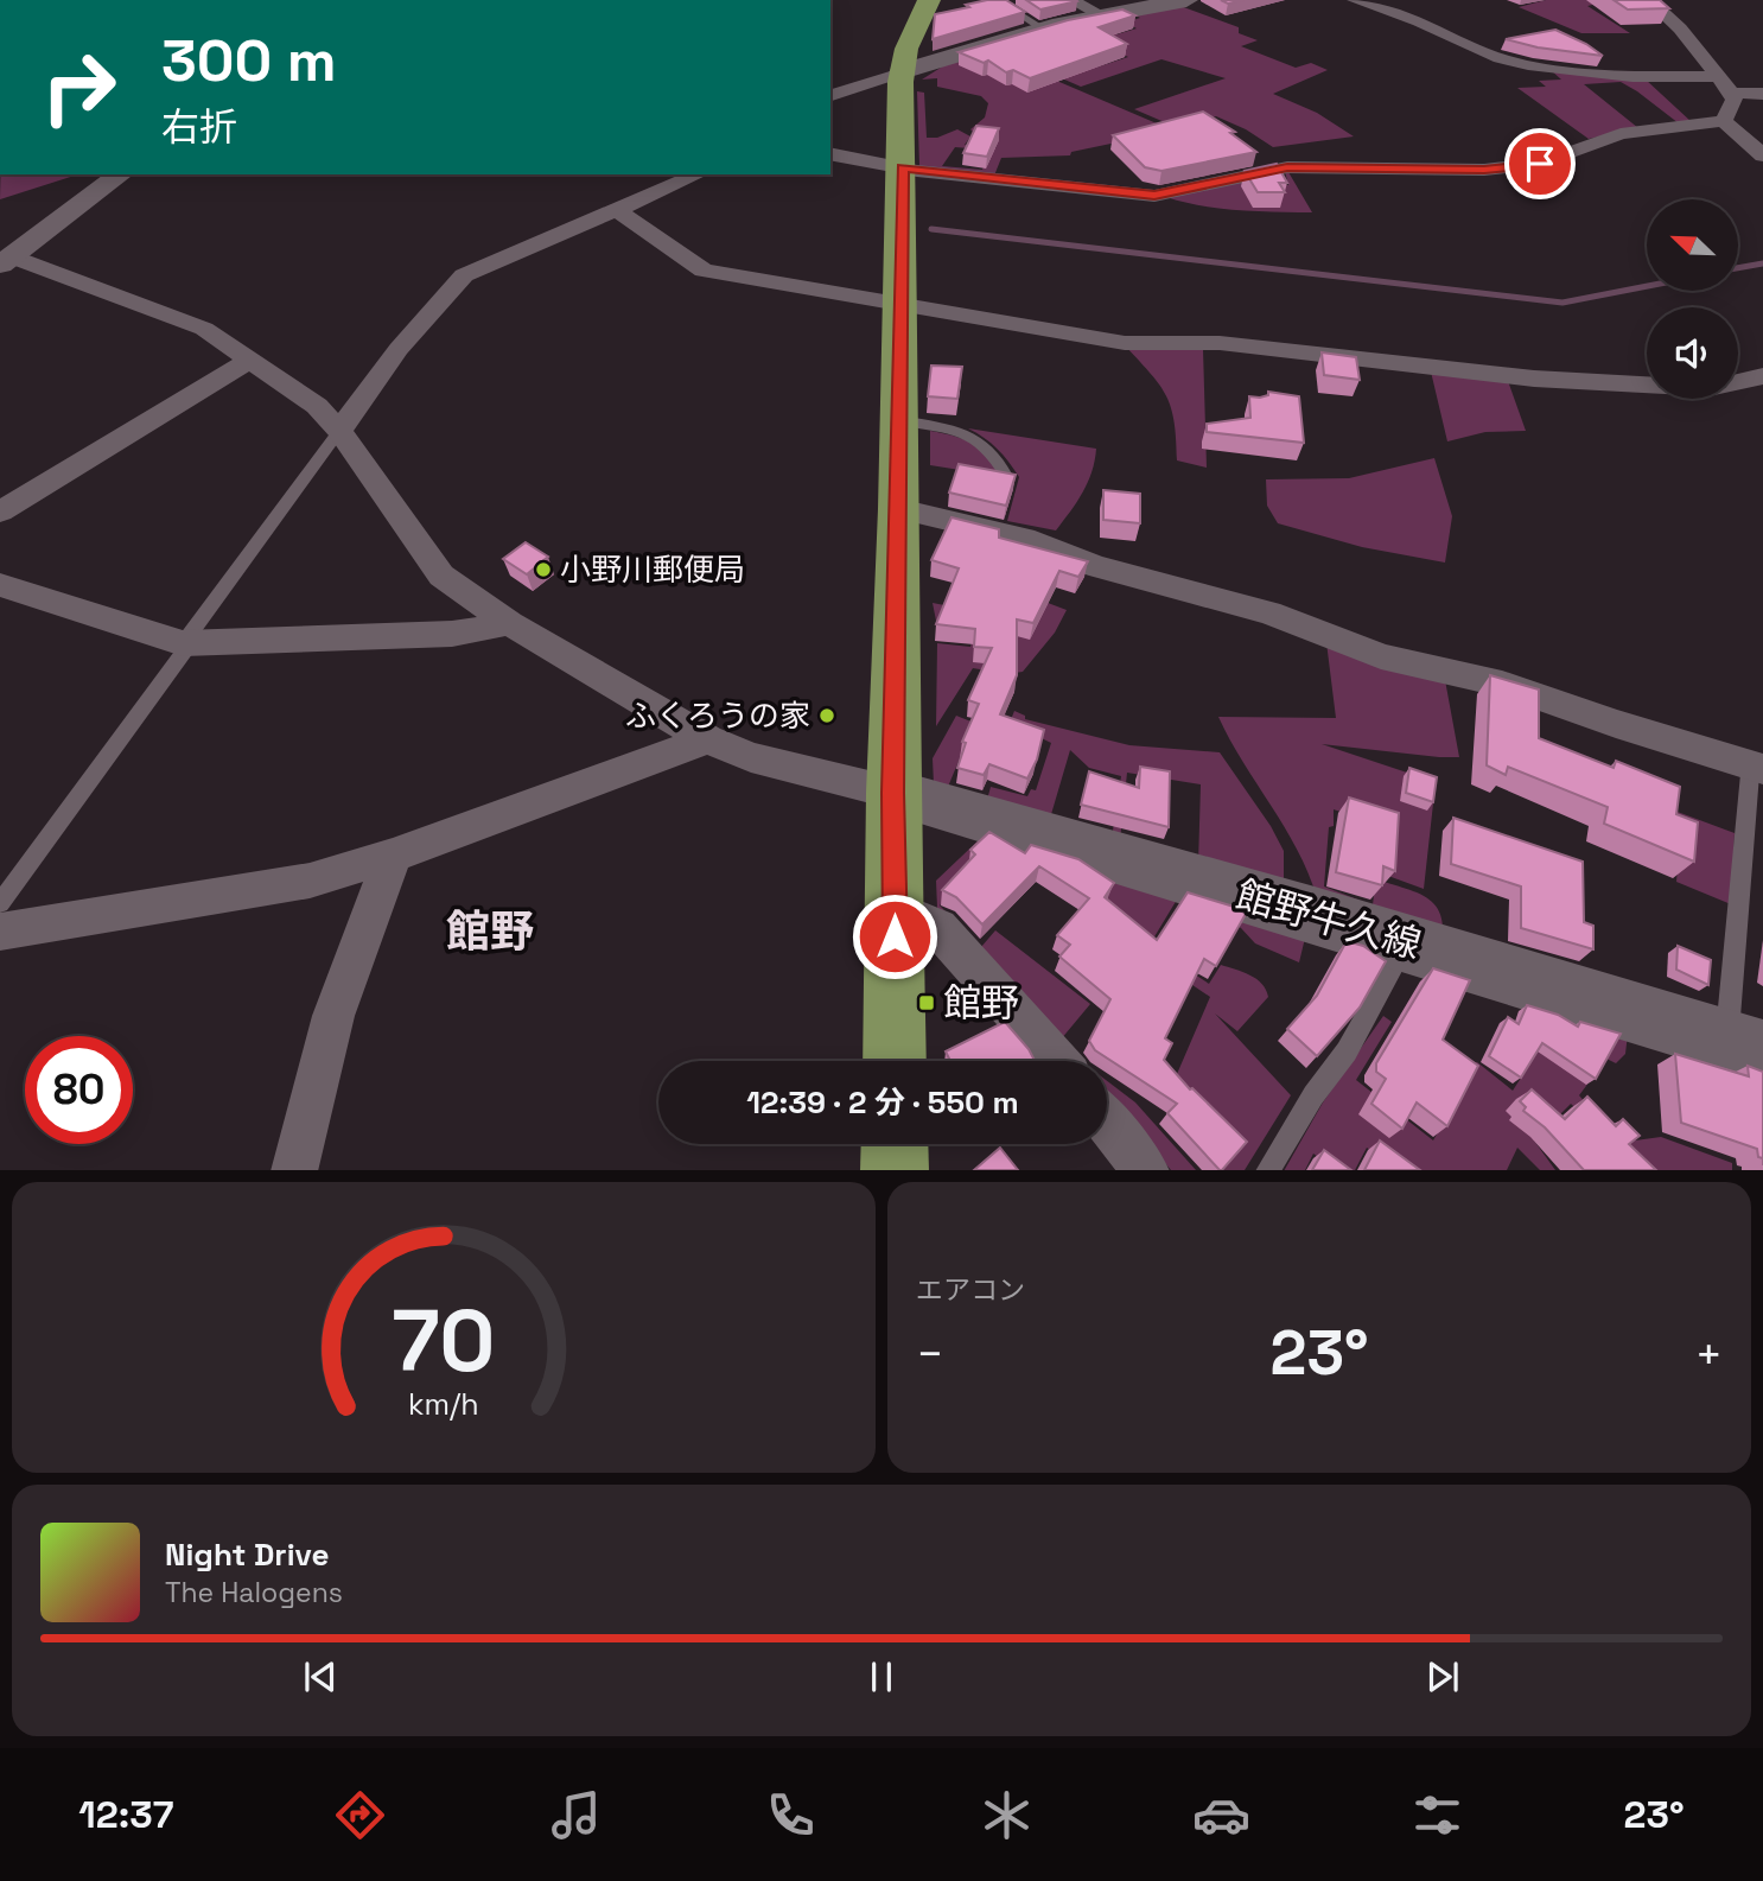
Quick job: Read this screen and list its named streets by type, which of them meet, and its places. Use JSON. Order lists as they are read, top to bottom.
{
  "streets": {
    "main road": ["館野牛久線"]
  },
  "districts": ["館野"],
  "places": {
    "other": ["小野川郵便局", "ふくろうの家"],
    "transit": ["館野"]
  },
  "north": "top left",
  "page": {
    "turn": ["300 m", "右折"],
    "limit": "80",
    "trip": "12:39 · 2 分 · 550 m",
    "tile": "エアコン",
    "heat": ["−", "23°", "+"],
    "song": ["Night Drive", "The Halogens"],
    "tabs": ["12:37", "23°"],
    "gauge": ["70", "km/h"]
  }
}
